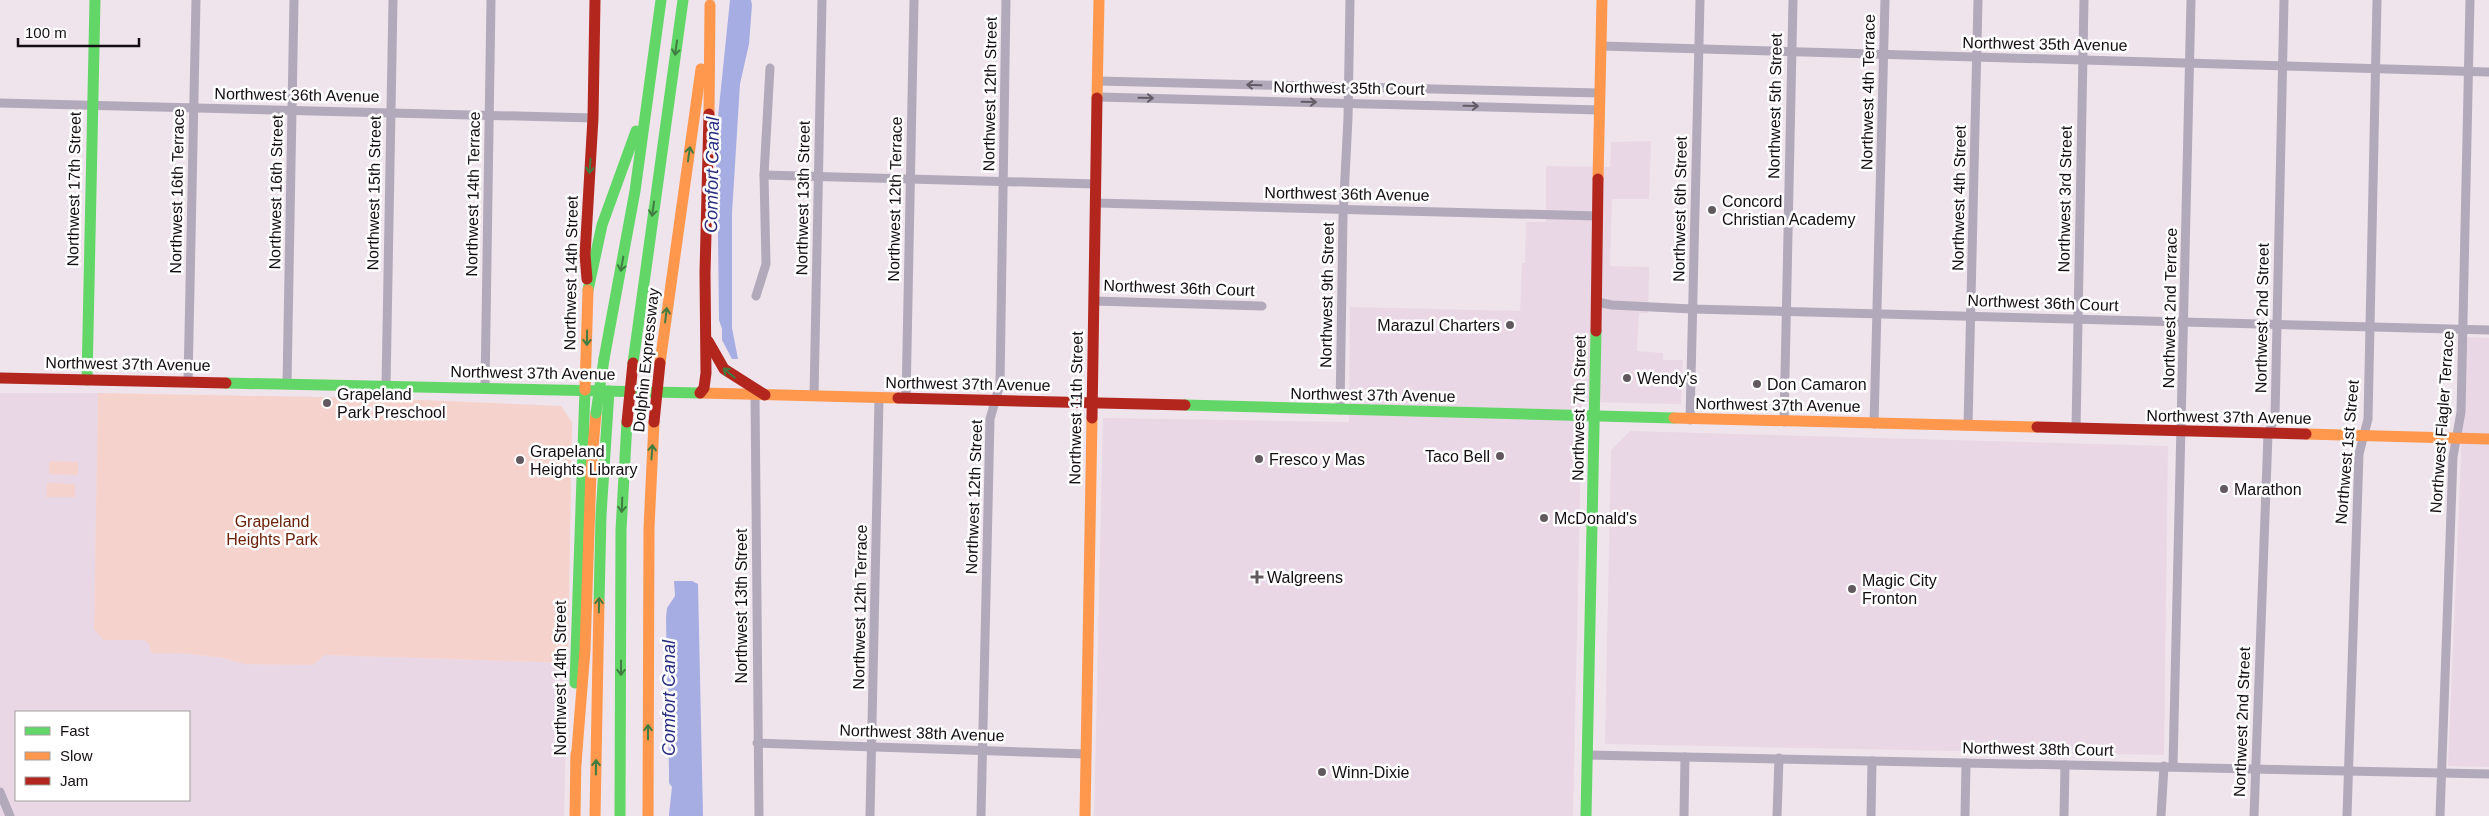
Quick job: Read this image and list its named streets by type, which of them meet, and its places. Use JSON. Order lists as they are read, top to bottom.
{
  "streets": {
    "main road": [
      "Northwest 17th Street",
      "Northwest 14th Street",
      "Dolphin Expressway",
      "Northwest 37th Avenue",
      "Northwest 11th Street",
      "Northwest 7th Street"
    ],
    "street": [
      "Northwest 35th Avenue",
      "Northwest 35th Court",
      "Northwest 4th Terrace",
      "Northwest 12th Street",
      "Northwest 36th Avenue",
      "Northwest 5th Street",
      "Northwest 16th Terrace",
      "Northwest 16th Street",
      "Northwest 15th Street",
      "Northwest 14th Terrace",
      "Northwest 13th Street",
      "Northwest 4th Street",
      "Northwest 12th Terrace",
      "Northwest 3rd Street",
      "Northwest 6th Street",
      "Northwest 36th Court",
      "Northwest 9th Street",
      "Northwest 2nd Terrace",
      "Northwest 2nd Street",
      "Northwest Flagler Terrace",
      "Northwest 1st Street",
      "Northwest 38th Avenue",
      "Northwest 38th Court"
    ]
  },
  "crossings": [
    ["Northwest 35th Avenue", "Northwest 4th Terrace"],
    ["Northwest 35th Avenue", "Northwest 5th Street"],
    ["Northwest 35th Avenue", "Northwest 4th Street"],
    ["Northwest 35th Avenue", "Northwest 3rd Street"],
    ["Northwest 35th Avenue", "Northwest 6th Street"],
    ["Northwest 35th Avenue", "Northwest 2nd Terrace"],
    ["Northwest 35th Avenue", "Northwest 2nd Street"],
    ["Northwest 35th Avenue", "Northwest 7th Street"],
    ["Northwest 35th Avenue", "Northwest Flagler Terrace"],
    ["Northwest 35th Avenue", "Northwest 1st Street"],
    ["Northwest 35th Court", "Northwest 9th Street"],
    ["Northwest 35th Court", "Northwest 11th Street"],
    ["Northwest 35th Court", "Northwest 7th Street"],
    ["Northwest 4th Terrace", "Northwest 36th Court"],
    ["Northwest 4th Terrace", "Northwest 37th Avenue"],
    ["Northwest 12th Street", "Northwest 37th Avenue"],
    ["Northwest 12th Street", "Northwest 38th Avenue"],
    ["Northwest 36th Avenue", "Northwest 17th Street"],
    ["Northwest 36th Avenue", "Northwest 16th Terrace"],
    ["Northwest 36th Avenue", "Northwest 16th Street"],
    ["Northwest 36th Avenue", "Northwest 15th Street"],
    ["Northwest 36th Avenue", "Northwest 14th Terrace"],
    ["Northwest 36th Avenue", "Northwest 14th Street"],
    ["Northwest 36th Avenue", "Northwest 9th Street"],
    ["Northwest 36th Avenue", "Northwest 11th Street"],
    ["Northwest 36th Avenue", "Northwest 7th Street"],
    ["Northwest 5th Street", "Northwest 36th Court"],
    ["Northwest 5th Street", "Northwest 37th Avenue"],
    ["Northwest 17th Street", "Northwest 37th Avenue"],
    ["Northwest 16th Terrace", "Northwest 37th Avenue"],
    ["Northwest 16th Street", "Northwest 37th Avenue"],
    ["Northwest 15th Street", "Northwest 37th Avenue"],
    ["Northwest 14th Terrace", "Northwest 37th Avenue"],
    ["Northwest 13th Street", "Northwest 37th Avenue"],
    ["Northwest 13th Street", "Northwest 38th Avenue"],
    ["Northwest 4th Street", "Northwest 36th Court"],
    ["Northwest 4th Street", "Northwest 37th Avenue"],
    ["Northwest 12th Terrace", "Northwest 37th Avenue"],
    ["Northwest 12th Terrace", "Northwest 38th Avenue"],
    ["Northwest 3rd Street", "Northwest 36th Court"],
    ["Northwest 3rd Street", "Northwest 37th Avenue"],
    ["Northwest 6th Street", "Northwest 36th Court"],
    ["Northwest 6th Street", "Northwest 37th Avenue"],
    ["Northwest 14th Street", "Northwest 37th Avenue"],
    ["Northwest 36th Court", "Northwest 2nd Terrace"],
    ["Northwest 36th Court", "Northwest 2nd Street"],
    ["Northwest 36th Court", "Northwest 11th Street"],
    ["Northwest 36th Court", "Northwest 7th Street"],
    ["Northwest 36th Court", "Northwest Flagler Terrace"],
    ["Northwest 36th Court", "Northwest 1st Street"],
    ["Northwest 9th Street", "Northwest 37th Avenue"],
    ["Northwest 2nd Terrace", "Northwest 37th Avenue"],
    ["Northwest 2nd Terrace", "Northwest 38th Court"],
    ["Northwest 2nd Street", "Northwest 37th Avenue"],
    ["Northwest 2nd Street", "Northwest 38th Court"],
    ["Northwest 37th Avenue", "Northwest 11th Street"],
    ["Northwest 37th Avenue", "Northwest 7th Street"],
    ["Northwest 37th Avenue", "Northwest Flagler Terrace"],
    ["Northwest 37th Avenue", "Northwest 1st Street"],
    ["Northwest 11th Street", "Northwest 38th Avenue"],
    ["Northwest 7th Street", "Northwest 38th Court"],
    ["Northwest Flagler Terrace", "Northwest 38th Court"],
    ["Northwest 1st Street", "Northwest 38th Court"]
  ],
  "water": ["Comfort Canal"],
  "parks": ["Grapeland Heights Park"],
  "places": {
    "other": [
      "Concord Christian Academy",
      "Marazul Charters",
      "Wendy's",
      "Don Camaron",
      "Grapeland Park Preschool",
      "Taco Bell",
      "Fresco y Mas",
      "Grapeland Heights Library",
      "Marathon",
      "McDonald's",
      "Magic City Fronton",
      "Winn-Dixie"
    ],
    "health": ["Walgreens"]
  },
  "legend": ["Fast", "Slow", "Jam"],
  "scale_bar": "100 m"
}
